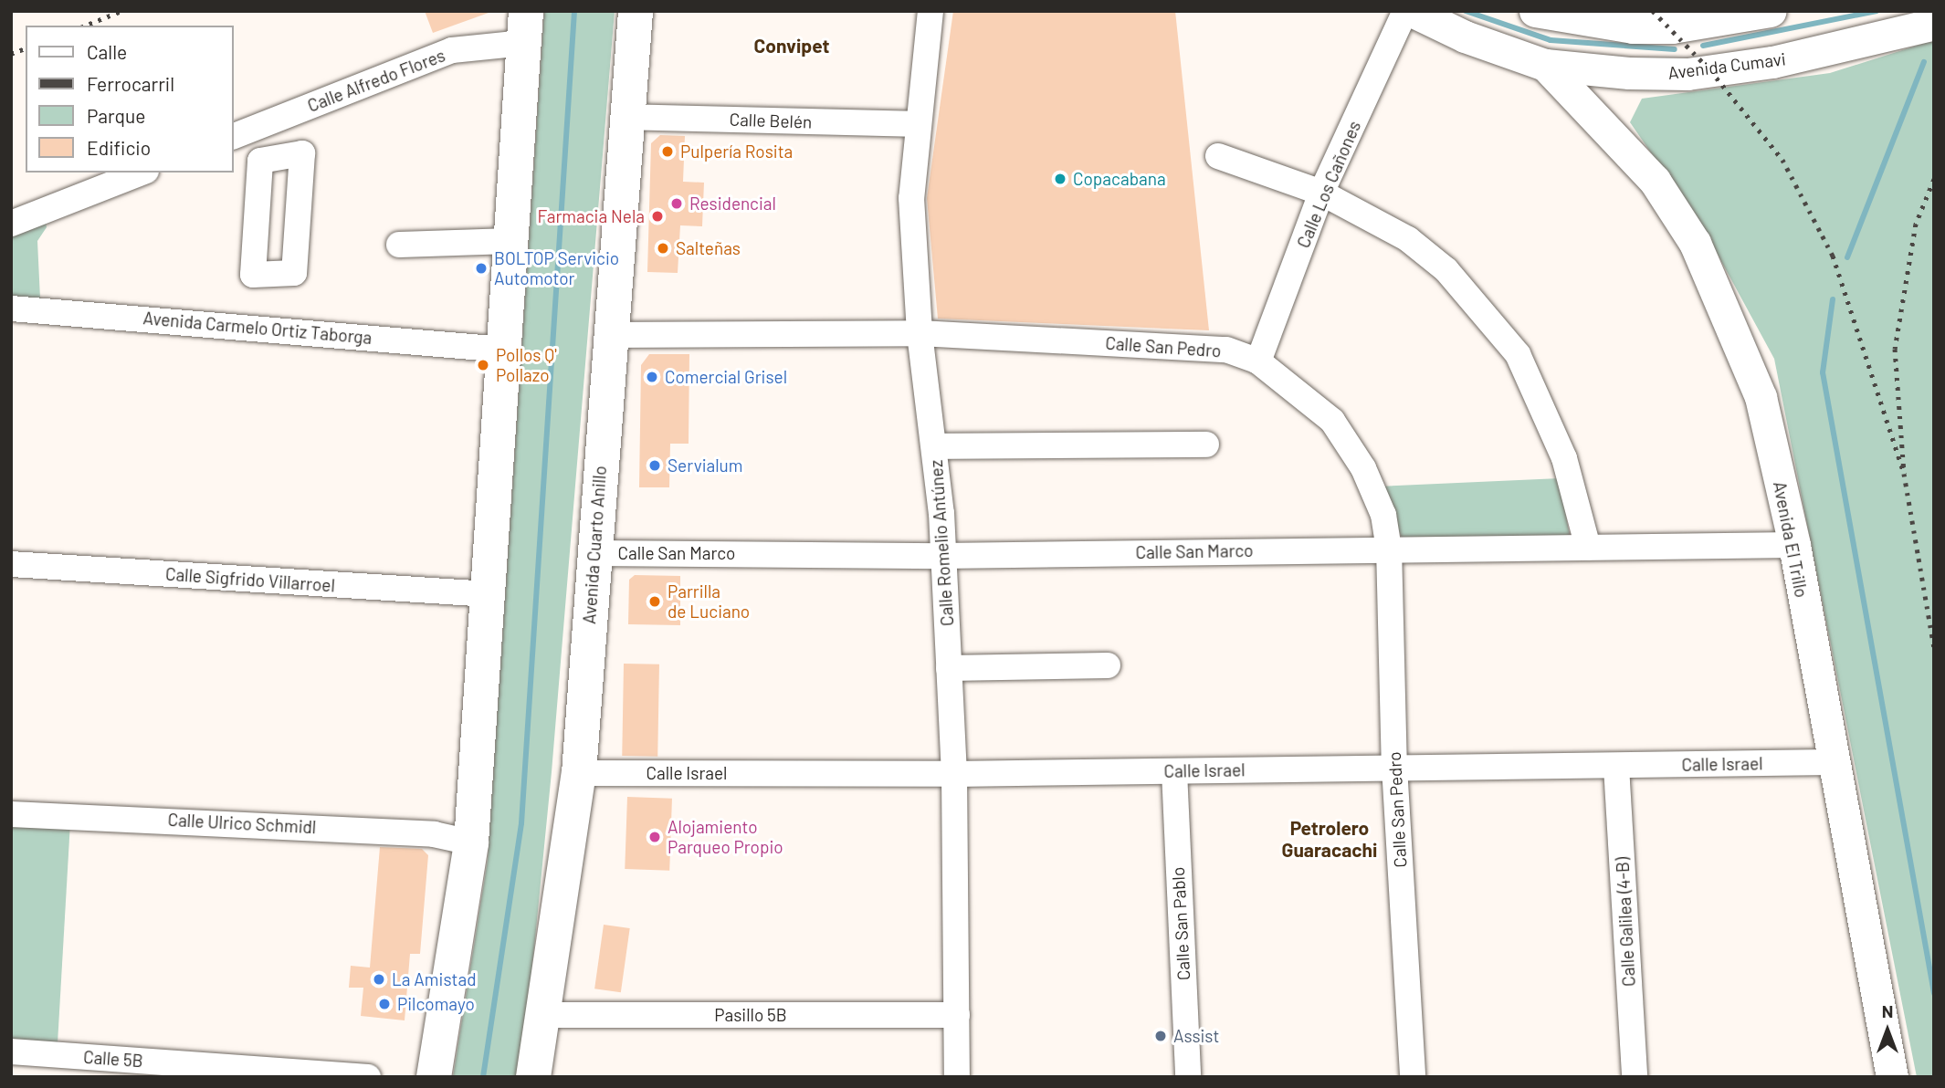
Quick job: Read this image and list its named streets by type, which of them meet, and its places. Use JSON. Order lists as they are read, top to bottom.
{
  "streets": {
    "highway": ["Avenida Cuarto Anillo"],
    "main road": ["Avenida Cumavi", "Avenida El Trillo"],
    "street": [
      "Calle Alfredo Flores",
      "Calle Belén",
      "Calle Los Cañones",
      "Avenida Carmelo Ortiz Taborga",
      "Calle San Pedro",
      "Calle Romelio Antúnez",
      "Calle San Marco",
      "Calle Sigfrido Villarroel",
      "Calle Israel",
      "Calle Ulrico Schmidl",
      "Calle Galilea (4-B)",
      "Calle San Pablo",
      "Pasillo 5B",
      "Calle 5B"
    ]
  },
  "crossings": [
    ["Avenida Cumavi", "Avenida El Trillo"],
    ["Calle Belén", "Calle Romelio Antúnez"],
    ["Calle Belén", "Avenida Cuarto Anillo"],
    ["Calle Los Cañones", "Calle San Pedro"],
    ["Calle San Pedro", "Calle Romelio Antúnez"],
    ["Calle San Pedro", "Avenida Cuarto Anillo"],
    ["Calle San Pedro", "Calle San Marco"],
    ["Calle San Pedro", "Calle Israel"],
    ["Avenida El Trillo", "Calle San Marco"],
    ["Avenida El Trillo", "Calle Israel"],
    ["Calle Romelio Antúnez", "Calle San Marco"],
    ["Calle Romelio Antúnez", "Calle Israel"],
    ["Calle Romelio Antúnez", "Pasillo 5B"],
    ["Avenida Cuarto Anillo", "Calle San Marco"],
    ["Avenida Cuarto Anillo", "Calle Israel"],
    ["Avenida Cuarto Anillo", "Pasillo 5B"],
    ["Calle Israel", "Calle Galilea (4-B)"],
    ["Calle Israel", "Calle San Pablo"]
  ],
  "districts": ["Convipet", "Petrolero Guaracachi"],
  "places": [
    "Pulpería Rosita",
    "Copacabana",
    "Residencial",
    "Farmacia Nela",
    "Salteñas",
    "BOLTOP Servicio Automotor",
    "Pollos Q' Pollazo",
    "Comercial Grisel",
    "Servialum",
    "Parrilla de Luciano",
    "Alojamiento Parqueo Propio",
    "La Amistad",
    "Pilcomayo",
    "Assist"
  ],
  "legend": [
    "Calle",
    "Ferrocarril",
    "Parque",
    "Edificio"
  ],
  "north": "top"
}
